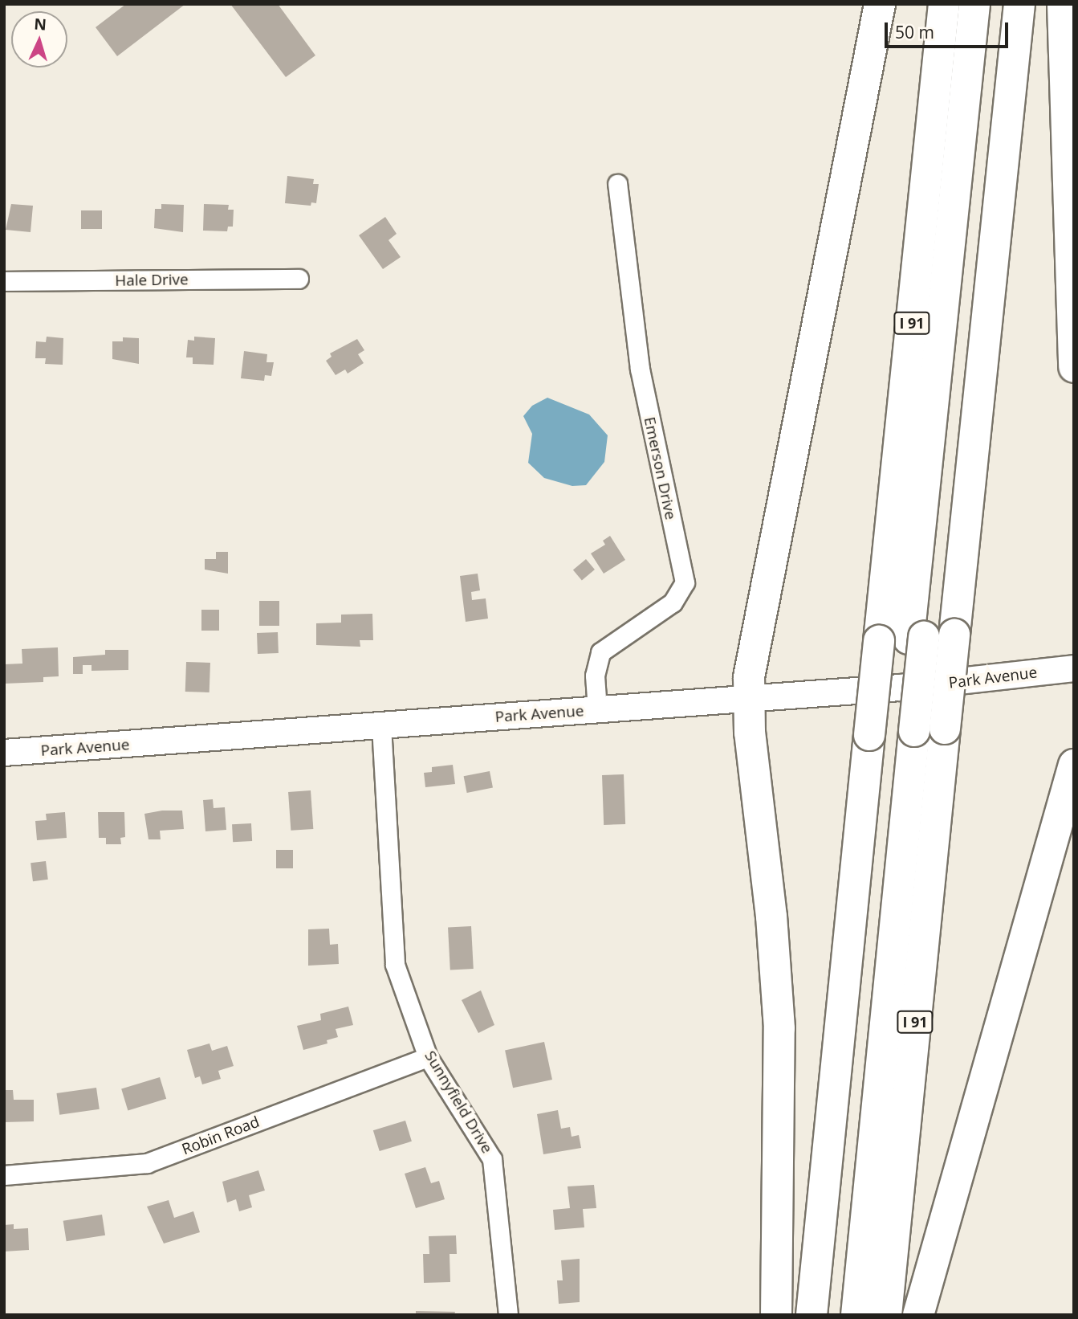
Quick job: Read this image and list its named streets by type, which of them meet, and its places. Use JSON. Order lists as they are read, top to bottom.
{
  "streets": {
    "highway": ["I 91"],
    "main road": ["Park Avenue"],
    "street": [
      "Hale Drive",
      "Emerson Drive",
      "Sunnyfield Drive",
      "Robin Road"
    ]
  },
  "crossings": [
    ["Emerson Drive", "Park Avenue"],
    ["Park Avenue", "Sunnyfield Drive"],
    ["Sunnyfield Drive", "Robin Road"]
  ],
  "scale_bar": "50 m",
  "north": "top"
}
